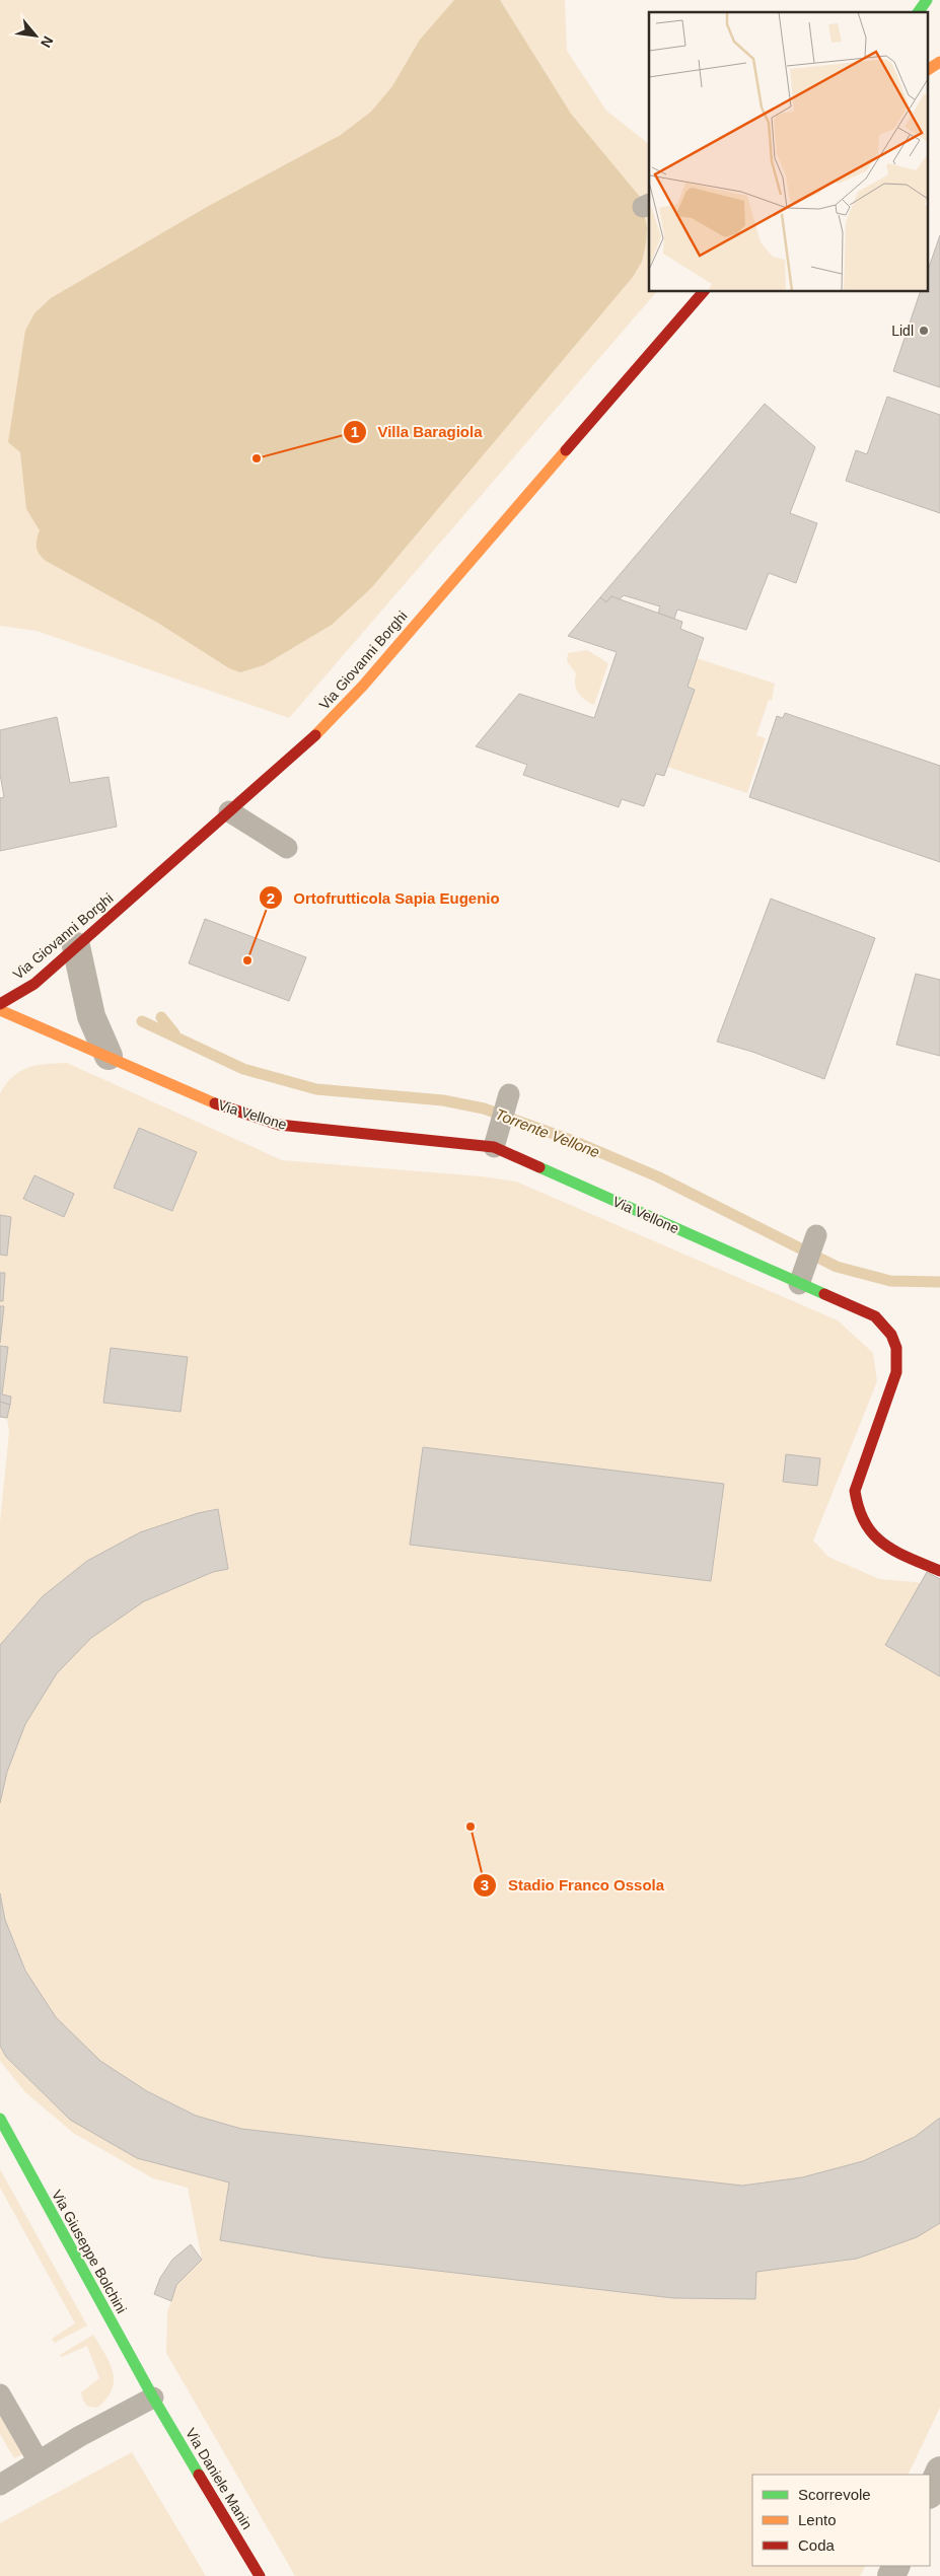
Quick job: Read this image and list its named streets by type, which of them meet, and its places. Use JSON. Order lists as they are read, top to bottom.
{
  "streets": {
    "main road": [
      "Via Giovanni Borghi",
      "Via Vellone",
      "Via Giuseppe Bolchini",
      "Via Daniele Manin"
    ]
  },
  "crossings": [
    ["Via Giuseppe Bolchini", "Via Daniele Manin"]
  ],
  "water": ["Torrente Vellone"],
  "places": [
    "Lidl",
    "Villa Baragiola",
    "Ortofrutticola Sapia Eugenio",
    "Stadio Franco Ossola"
  ],
  "legend": ["Scorrevole", "Lento", "Coda"],
  "north": "bottom right"
}
